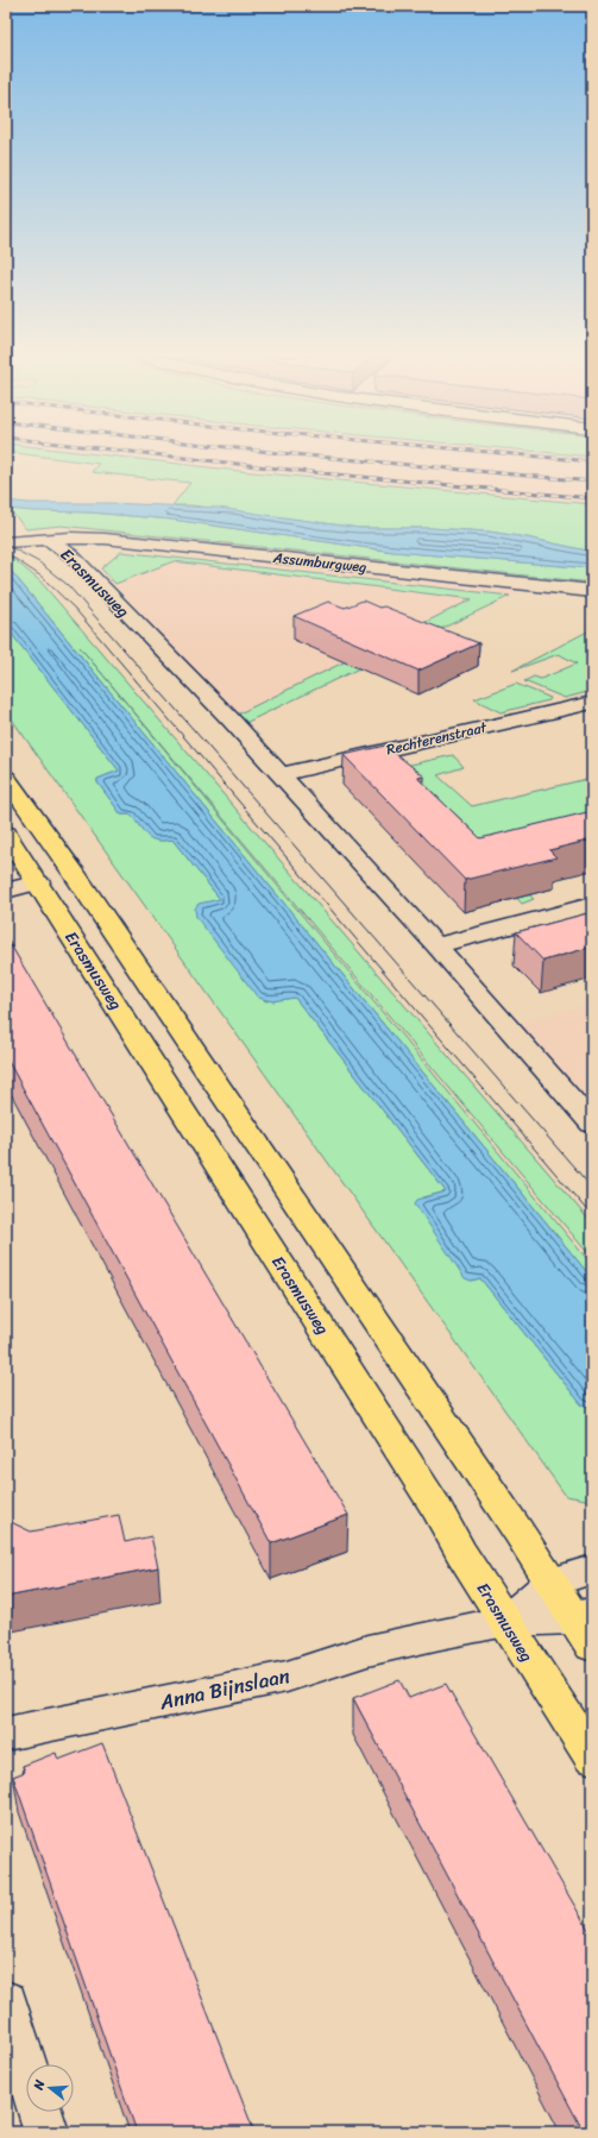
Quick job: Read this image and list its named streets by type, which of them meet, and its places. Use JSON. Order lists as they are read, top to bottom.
{
  "streets": {
    "main road": ["Erasmusweg"],
    "street": ["Assumburgweg", "Rechterenstraat", "Anna Bijnslaan"]
  },
  "crossings": [
    ["Assumburgweg", "Erasmusweg"],
    ["Erasmusweg", "Rechterenstraat"],
    ["Erasmusweg", "Anna Bijnslaan"]
  ],
  "north": "left"
}
